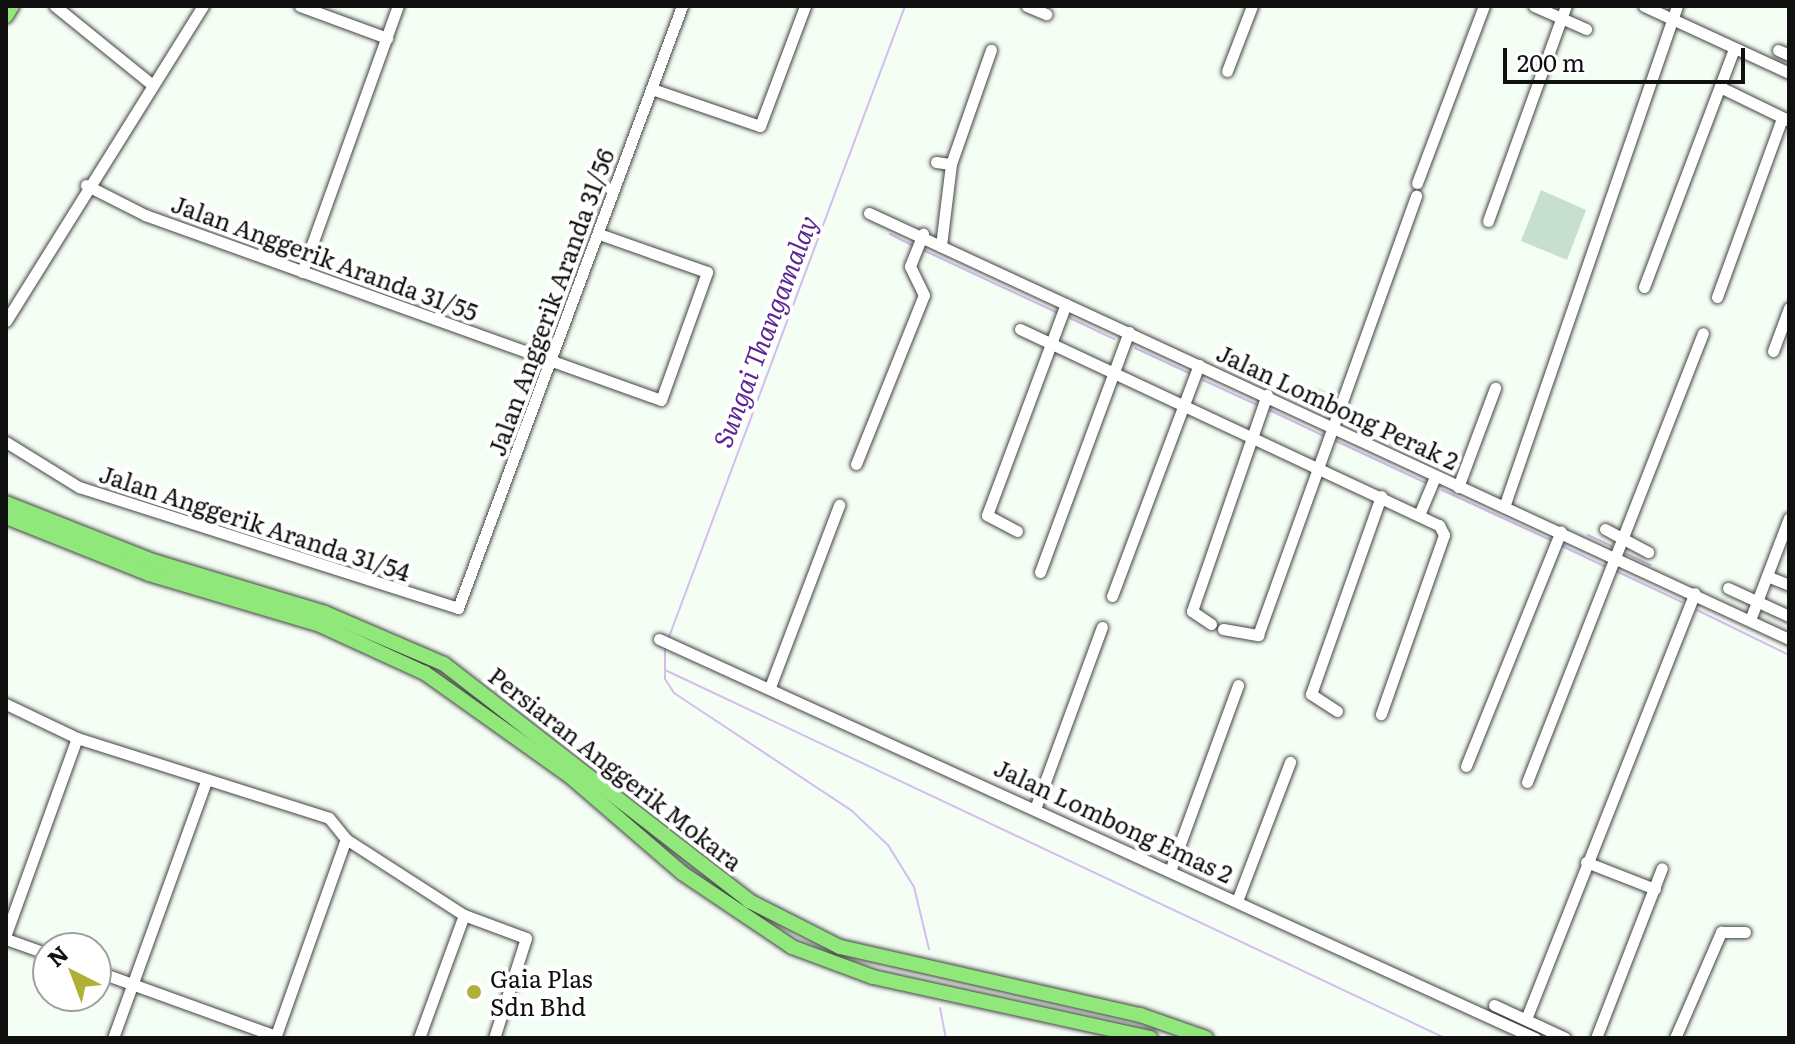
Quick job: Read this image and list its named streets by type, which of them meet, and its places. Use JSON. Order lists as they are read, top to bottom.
{
  "streets": {
    "main road": ["Persiaran Anggerik Mokara"],
    "street": [
      "Jalan Anggerik Aranda 31/55",
      "Jalan Anggerik Aranda 31/56",
      "Jalan Lombong Perak 2",
      "Jalan Anggerik Aranda 31/54",
      "Jalan Lombong Emas 2"
    ]
  },
  "crossings": [
    ["Jalan Anggerik Aranda 31/55", "Jalan Anggerik Aranda 31/56"],
    ["Jalan Anggerik Aranda 31/56", "Jalan Anggerik Aranda 31/54"]
  ],
  "water": ["Sungai Thangamalay"],
  "places": ["Gaia Plas Sdn Bhd"],
  "scale_bar": "200 m",
  "north": "top left"
}
